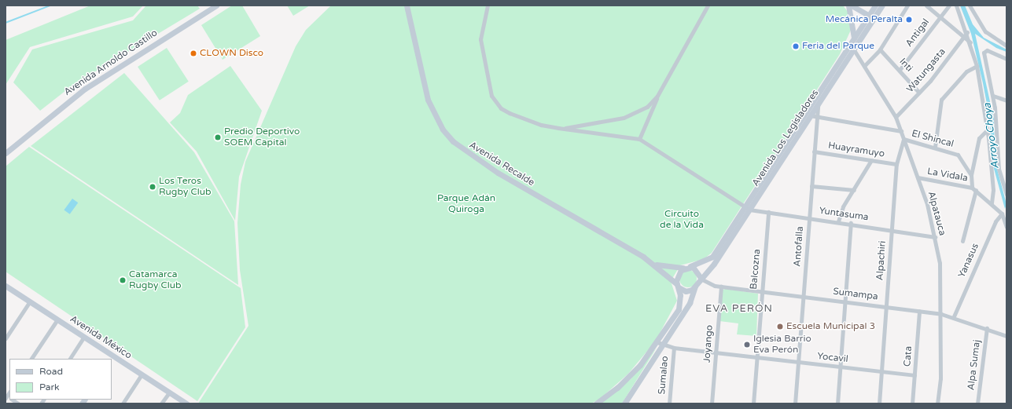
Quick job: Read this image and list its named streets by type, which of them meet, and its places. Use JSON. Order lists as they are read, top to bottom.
{
  "streets": {
    "main road": [
      "Avenida Arnoldo Castillo",
      "Avenida Los Legisladores",
      "Avenida Recalde",
      "Avenida México"
    ],
    "street": [
      "Antigal",
      "Inti",
      "Watungasta",
      "El Shincal",
      "Huayramuyo",
      "La Vidala",
      "Alpatauca",
      "Yuntasuma",
      "Antofalla",
      "Alpachiri",
      "Yanasus",
      "Balcozna",
      "Sumampa",
      "Joyango",
      "Cata",
      "Yocavil",
      "Alpa Sumaj",
      "Sumalao"
    ]
  },
  "crossings": [
    ["Antigal", "Inti"],
    ["Inti", "Watungasta"],
    ["Watungasta", "Alpatauca"],
    ["Avenida Los Legisladores", "El Shincal"],
    ["Avenida Los Legisladores", "Avenida Recalde"],
    ["Avenida Los Legisladores", "Alpatauca"],
    ["Avenida Los Legisladores", "Yuntasuma"],
    ["Avenida Los Legisladores", "Antofalla"],
    ["Avenida Los Legisladores", "Sumampa"],
    ["El Shincal", "La Vidala"],
    ["El Shincal", "Alpatauca"],
    ["El Shincal", "Antofalla"],
    ["El Shincal", "Alpachiri"],
    ["Huayramuyo", "Antofalla"],
    ["Huayramuyo", "Alpachiri"],
    ["Avenida Recalde", "Sumampa"],
    ["La Vidala", "Alpatauca"],
    ["La Vidala", "Yanasus"],
    ["Alpatauca", "Yuntasuma"],
    ["Alpatauca", "Alpachiri"],
    ["Alpatauca", "Sumampa"],
    ["Yuntasuma", "Antofalla"],
    ["Yuntasuma", "Alpachiri"],
    ["Yuntasuma", "Balcozna"],
    ["Antofalla", "Sumampa"],
    ["Antofalla", "Yocavil"],
    ["Alpachiri", "Sumampa"],
    ["Alpachiri", "Yocavil"],
    ["Yanasus", "Sumampa"],
    ["Balcozna", "Sumampa"],
    ["Balcozna", "Yocavil"],
    ["Sumampa", "Joyango"],
    ["Sumampa", "Cata"],
    ["Sumampa", "Alpa Sumaj"],
    ["Joyango", "Yocavil"],
    ["Cata", "Yocavil"],
    ["Yocavil", "Sumalao"]
  ],
  "districts": ["EVA PERÓN"],
  "water": ["Arroyo Choya"],
  "parks": ["Parque Adán Quiroga", "Circuito de la Vida"],
  "places": [
    "Mecánica Peralta",
    "Feria del Parque",
    "CLOWN Disco",
    "Predio Deportivo SOEM Capital",
    "Los Teros Rugby Club",
    "Catamarca Rugby Club",
    "Escuela Municipal 3",
    "Iglesia Barrio Eva Perón"
  ],
  "legend": ["Road", "Park"]
}
